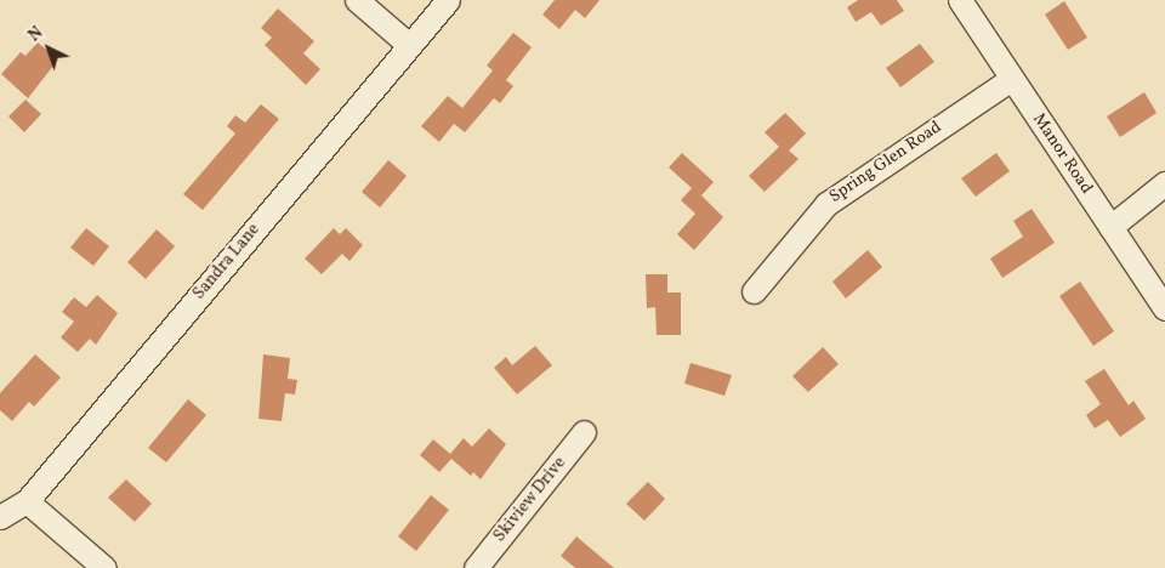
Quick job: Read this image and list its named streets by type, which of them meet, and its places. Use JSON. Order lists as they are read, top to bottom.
{
  "streets": {
    "street": [
      "Manor Road",
      "Spring Glen Road",
      "Sandra Lane",
      "Skiview Drive"
    ]
  },
  "crossings": [
    ["Manor Road", "Spring Glen Road"]
  ],
  "north": "top left"
}
